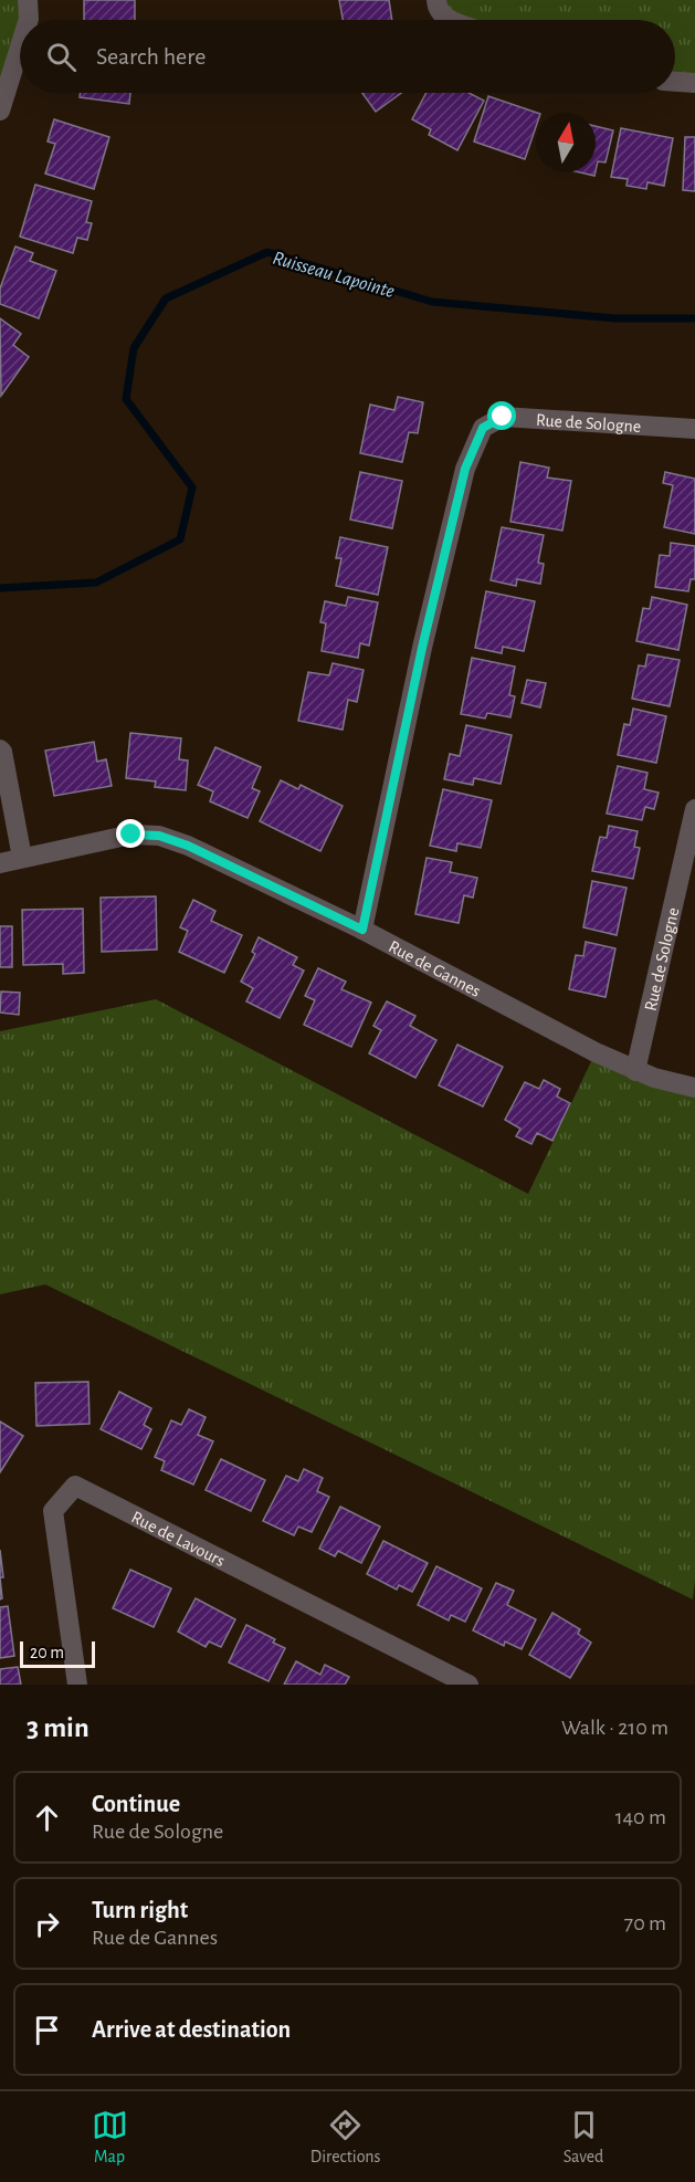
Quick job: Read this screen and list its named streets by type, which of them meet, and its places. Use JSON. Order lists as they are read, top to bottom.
{
  "streets": {
    "street": ["Rue de Sologne", "Rue de Gannes", "Rue de Lavours"]
  },
  "crossings": [
    ["Rue de Sologne", "Rue de Gannes"]
  ],
  "water": ["Ruisseau Lapointe"],
  "scale_bar": "20 m",
  "north": "top",
  "page": {
    "search": "Search here",
    "scale": "20 m",
    "heading": ["3 min", "Walk · 210 m"],
    "list": [
      ["Continue", "Rue de Sologne", "140 m"],
      ["Turn right", "Rue de Gannes", "70 m"],
      "Arrive at destination"
    ],
    "nav": ["Map", "Directions", "Saved"]
  }
}
